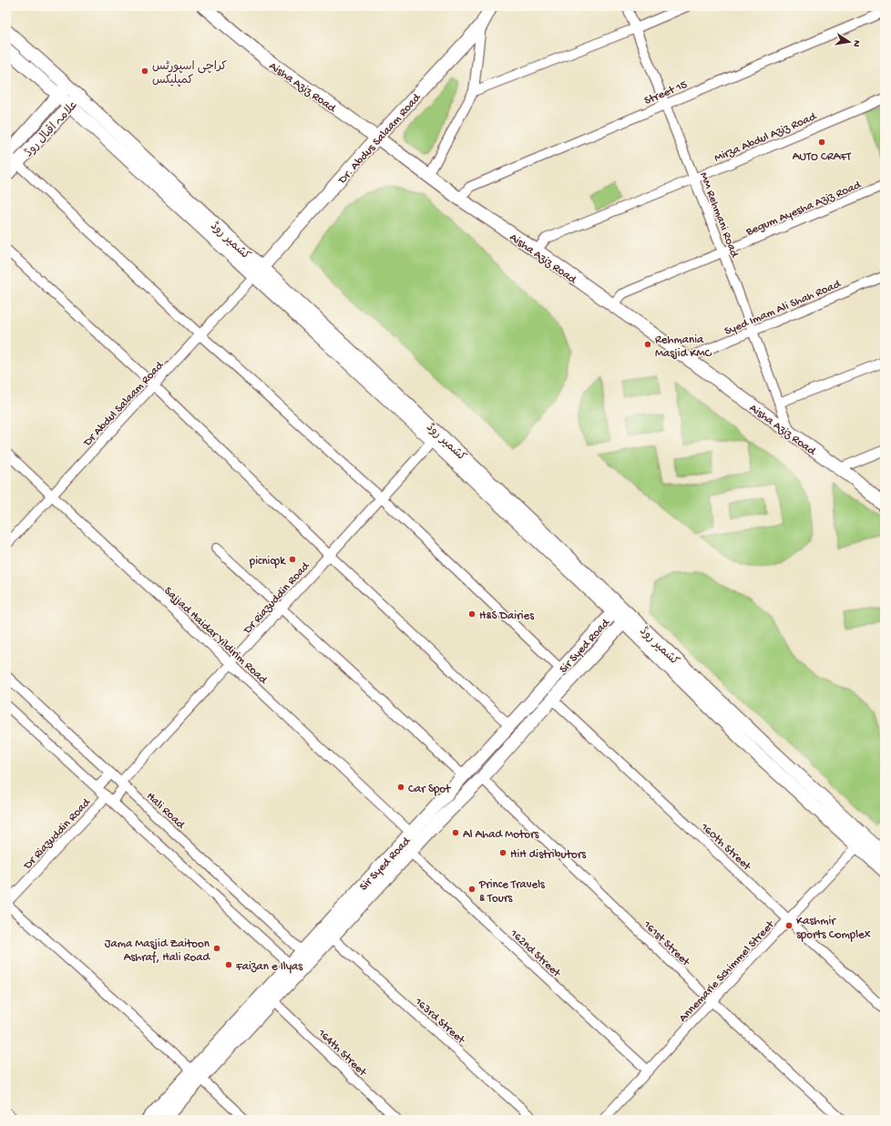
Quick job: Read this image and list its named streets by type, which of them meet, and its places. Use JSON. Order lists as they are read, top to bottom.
{
  "streets": {
    "main road": [
      "Aisha Aziz Road",
      "علامہ اقبال روڈ",
      "Dr. Abdus Salaam Road",
      "کشمیر روڈ",
      "Sir Syed Road"
    ],
    "street": [
      "Street 15",
      "Mirza Abdul Aziz Road",
      "Begum Ayesha Aziz Road",
      "MM Rehmani Road",
      "Syed Imam Ali Shah Road",
      "Dr Abdul Salaam Road",
      "Dr Riazuddin Road",
      "Sajjad Haidar Yildirim Road",
      "Hali Road",
      "160th Street",
      "161st Street",
      "162nd Street",
      "Annemarie Schimmel Street",
      "163rd Street",
      "164th Street"
    ]
  },
  "crossings": [
    ["Aisha Aziz Road", "Street 15"],
    ["Aisha Aziz Road", "Mirza Abdul Aziz Road"],
    ["Aisha Aziz Road", "Dr. Abdus Salaam Road"],
    ["Aisha Aziz Road", "Begum Ayesha Aziz Road"],
    ["Aisha Aziz Road", "MM Rehmani Road"],
    ["Aisha Aziz Road", "Syed Imam Ali Shah Road"],
    ["Street 15", "MM Rehmani Road"],
    ["علامہ اقبال روڈ", "کشمیر روڈ"],
    ["Mirza Abdul Aziz Road", "MM Rehmani Road"],
    ["Dr. Abdus Salaam Road", "کشمیر روڈ"],
    ["Dr. Abdus Salaam Road", "Dr Abdul Salaam Road"],
    ["Begum Ayesha Aziz Road", "MM Rehmani Road"],
    ["MM Rehmani Road", "Syed Imam Ali Shah Road"],
    ["کشمیر روڈ", "Dr Abdul Salaam Road"],
    ["کشمیر روڈ", "Dr Riazuddin Road"],
    ["کشمیر روڈ", "Sir Syed Road"],
    ["کشمیر روڈ", "Annemarie Schimmel Street"],
    ["Dr Abdul Salaam Road", "Sajjad Haidar Yildirim Road"],
    ["Dr Riazuddin Road", "Sajjad Haidar Yildirim Road"],
    ["Dr Riazuddin Road", "Hali Road"],
    ["Sajjad Haidar Yildirim Road", "Sir Syed Road"],
    ["Sir Syed Road", "Hali Road"],
    ["Sir Syed Road", "160th Street"],
    ["Sir Syed Road", "161st Street"],
    ["Sir Syed Road", "162nd Street"],
    ["Sir Syed Road", "163rd Street"],
    ["Sir Syed Road", "164th Street"],
    ["160th Street", "Annemarie Schimmel Street"],
    ["161st Street", "Annemarie Schimmel Street"],
    ["162nd Street", "Annemarie Schimmel Street"]
  ],
  "places": [
    "کراچی اسپورٹس کمپلیکس",
    "AUTO CRAFT",
    "Rehmania Masjid KMC",
    "picnicpk",
    "H&S Dairies",
    "Car Spot",
    "Al Ahad Motors",
    "HiH distributors",
    "Prince Travels & Tours",
    "Kashmir sports Complex",
    "Jama Masjid Zaitoon Ashraf, Hali Road",
    "Faizan e Ilyas"
  ],
  "north": "right"
}
